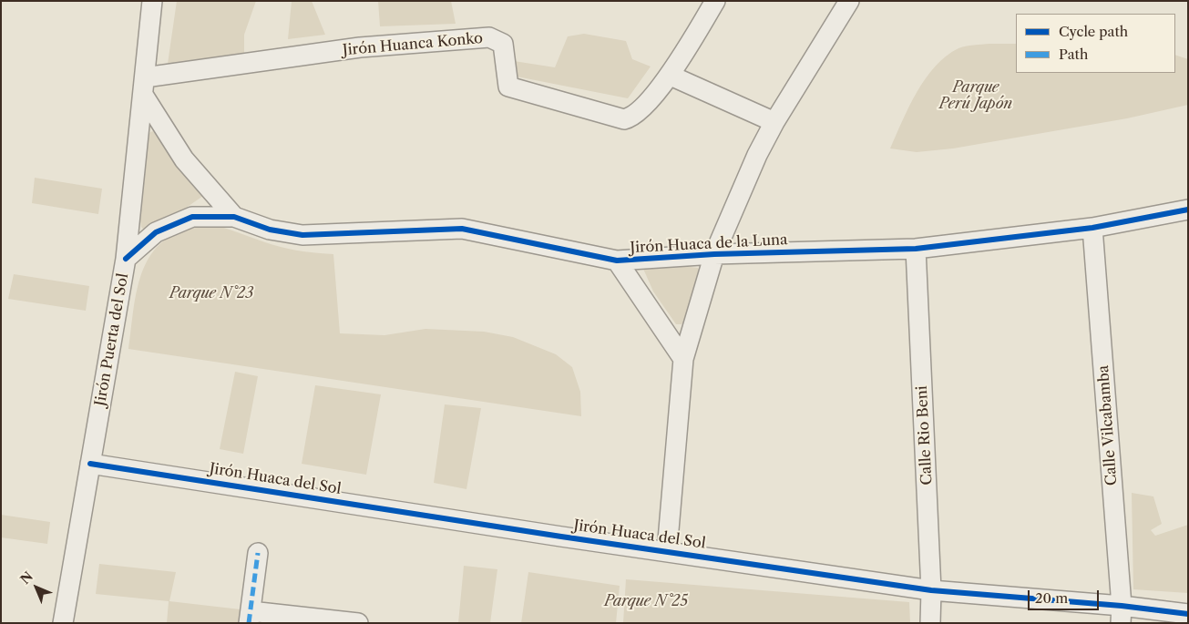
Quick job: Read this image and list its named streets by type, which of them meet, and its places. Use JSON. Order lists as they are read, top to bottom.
{
  "streets": {
    "street": [
      "Jirón Huanca Konko",
      "Jirón Huaca de la Luna",
      "Jirón Puerta del Sol",
      "Calle Vilcabamba",
      "Calle Rio Beni",
      "Jirón Huaca del Sol"
    ]
  },
  "crossings": [
    ["Jirón Huanca Konko", "Jirón Puerta del Sol"],
    ["Jirón Huaca de la Luna", "Calle Vilcabamba"],
    ["Jirón Huaca de la Luna", "Calle Rio Beni"],
    ["Jirón Puerta del Sol", "Jirón Huaca del Sol"],
    ["Calle Vilcabamba", "Jirón Huaca del Sol"],
    ["Calle Rio Beni", "Jirón Huaca del Sol"]
  ],
  "parks": ["Parque Perú Japón", "Parque N°23", "Parque N°25"],
  "legend": ["Cycle path", "Path"],
  "scale_bar": "20 m",
  "north": "top left"
}
